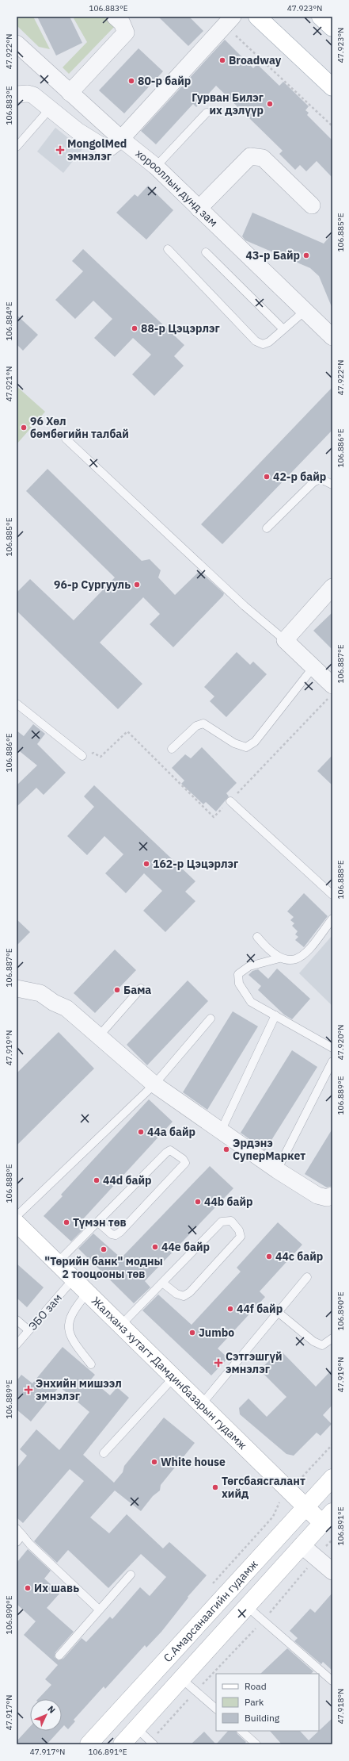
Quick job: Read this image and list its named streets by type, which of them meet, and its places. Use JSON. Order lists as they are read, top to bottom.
{
  "streets": {
    "main road": ["Жалханз хутагт Дамдинбазарын гудамж", "С.Амарсанаагийн гудамж"],
    "street": ["хорооллын дунд зам"],
    "lane": ["ЭБО зам"]
  },
  "crossings": [
    ["ЭБО зам", "Жалханз хутагт Дамдинбазарын гудамж"],
    ["Жалханз хутагт Дамдинбазарын гудамж", "С.Амарсанаагийн гудамж"]
  ],
  "places": {
    "other": [
      "Broadway",
      "80-р байр",
      "Гурван Билэг их дэлүүр",
      "43-р Байр",
      "88-р Цэцэрлэг",
      "96 Хөл бөмбөгийн талбай",
      "42-p байр",
      "96-р Сургууль",
      "162-р Цэцэрлэг",
      "Бама",
      "44a байр",
      "Эрдэнэ СуперМаркет",
      "44d байр",
      "44b байр",
      "Түмэн төв",
      "44e байр",
      "\"Төрийн банк\" модны 2 тооцооны төв",
      "44c байр",
      "44f байр",
      "Jumbo",
      "White house",
      "Төгсбаясгалант хийд",
      "Их шавь"
    ],
    "health": ["MongolMed эмнэлэг", "Сэтгэшгүй эмнэлэг", "Энхийн мишээл эмнэлэг"]
  },
  "legend": ["Road", "Park", "Building"],
  "north": "top right",
  "coordinates": [
    "106.883°E",
    "47.923°N",
    "47.922°N",
    "106.885°E",
    "106.884°E",
    "47.921°N",
    "106.886°E",
    "106.887°E",
    "106.888°E",
    "47.920°N",
    "47.919°N",
    "106.889°E",
    "106.890°E",
    "106.891°E",
    "47.918°N",
    "47.917°N"
  ]
}
